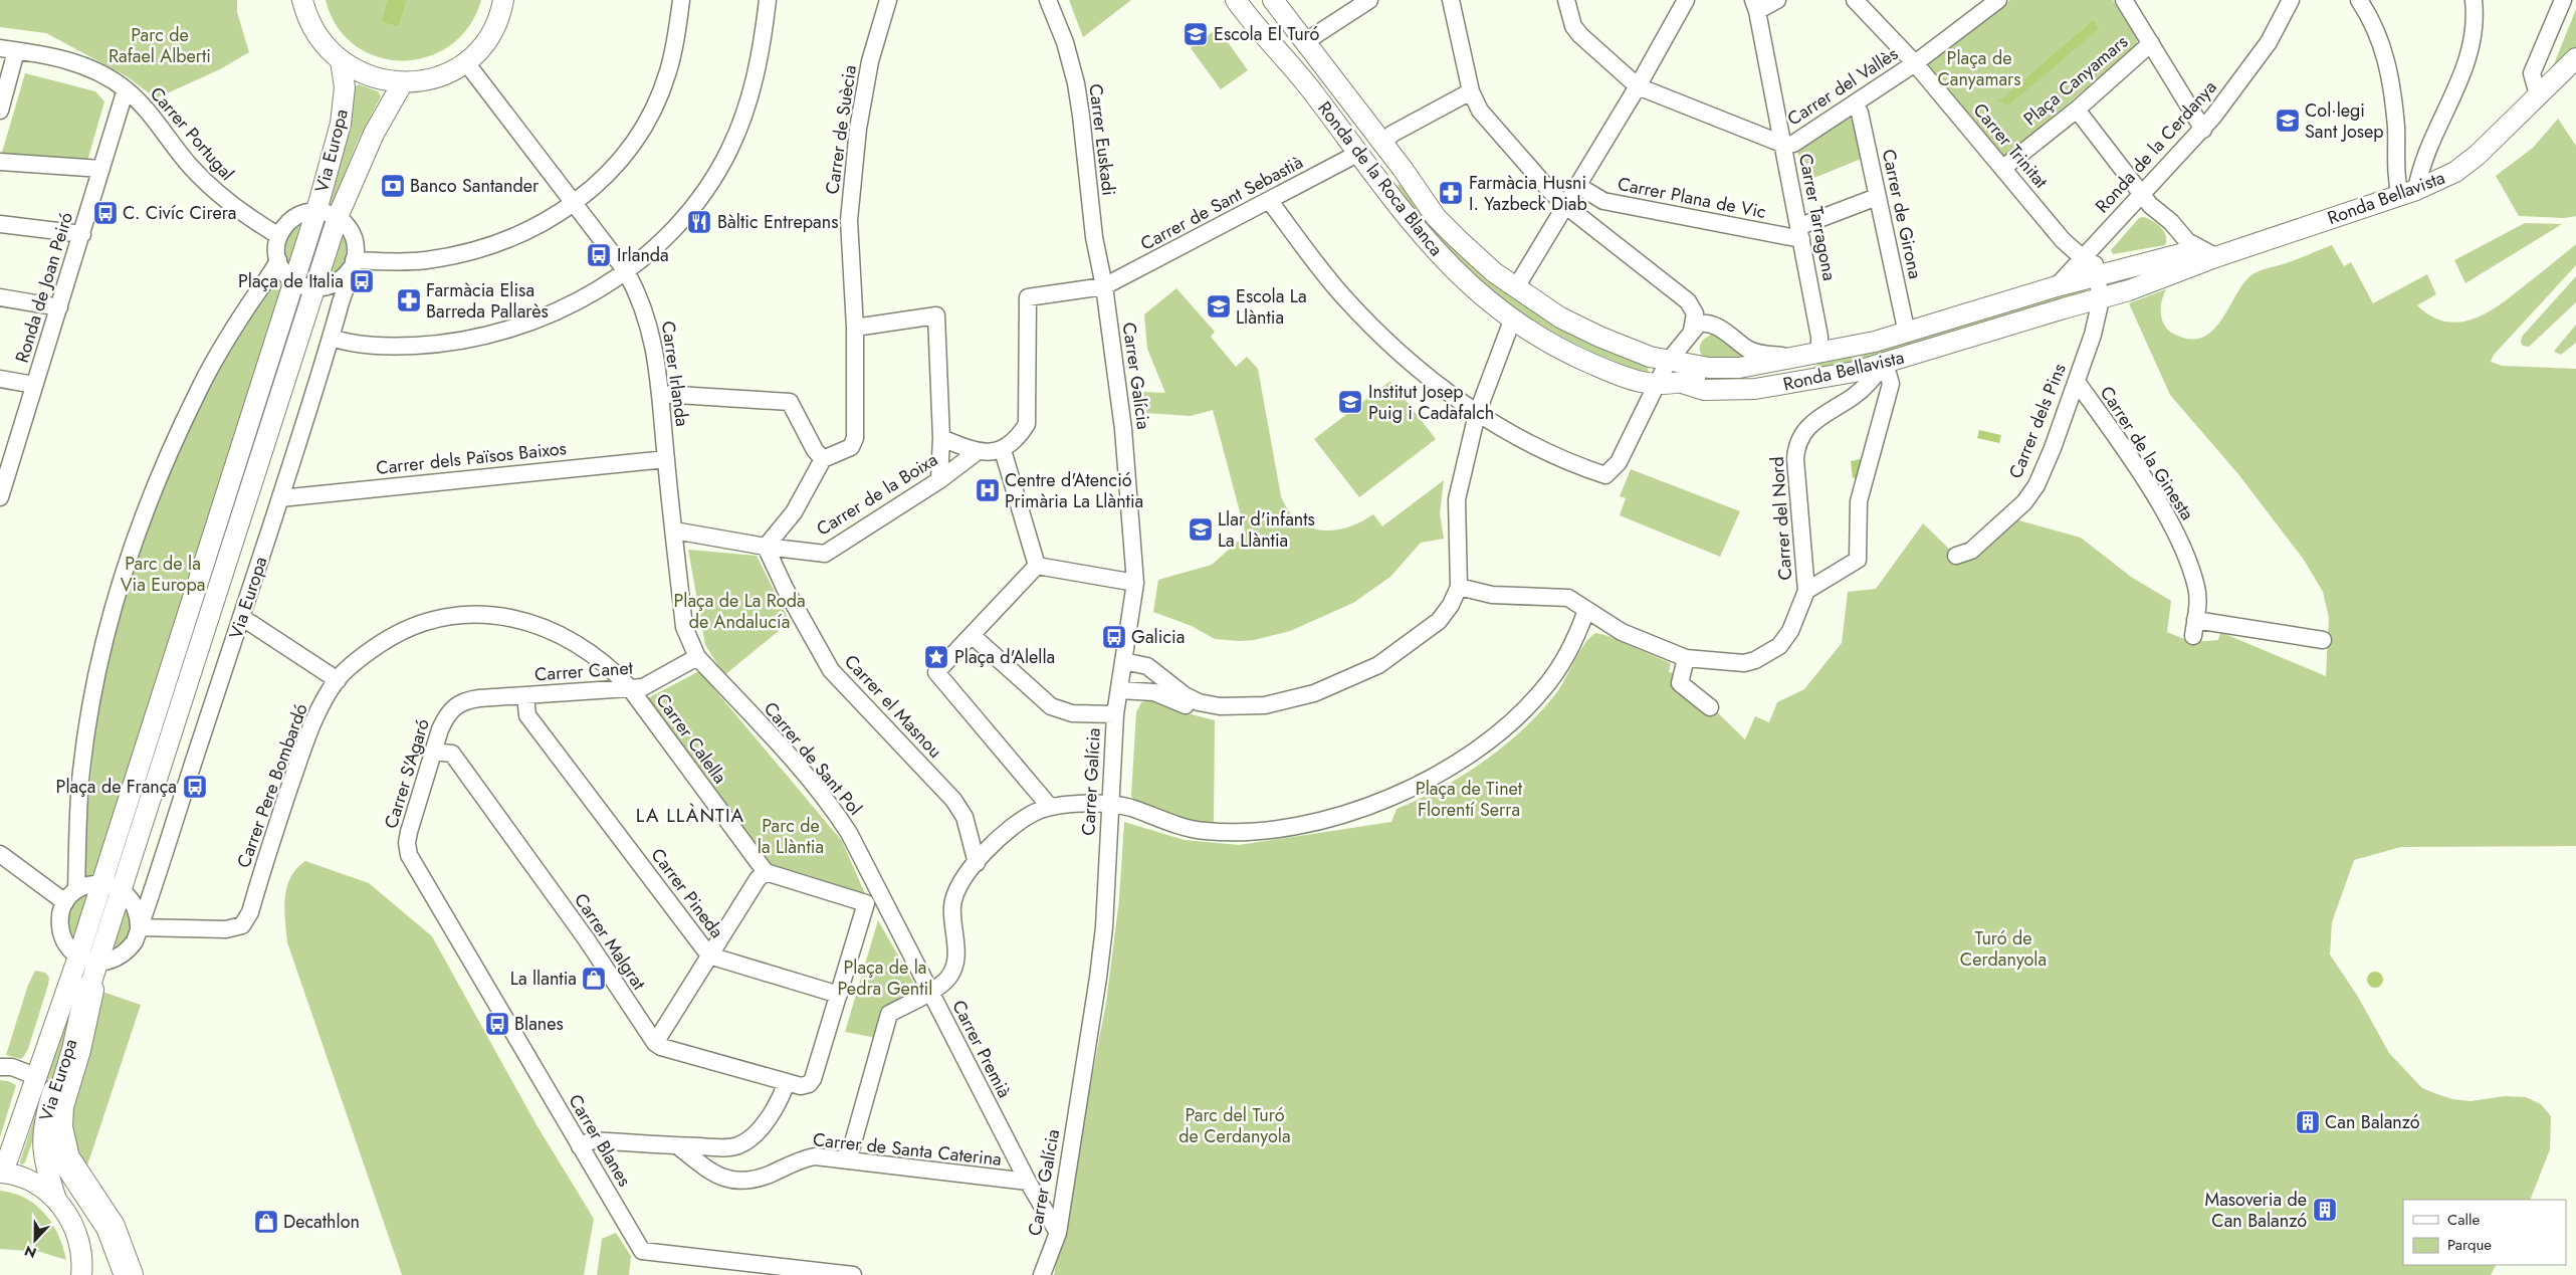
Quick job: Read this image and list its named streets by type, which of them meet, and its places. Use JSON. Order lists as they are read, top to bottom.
{
  "streets": {
    "street": [
      "Plaça Canyamars",
      "Carrer del Vallès",
      "Carrer de Suècia",
      "Carrer Portugal",
      "Carrer Euskadi",
      "Carrer Trinitat",
      "Ronda de la Cerdanya",
      "Via Europa",
      "Ronda de la Roca Blanca",
      "Carrer Plana de Vic",
      "Ronda Bellavista",
      "Carrer de Sant Sebastià",
      "Carrer de Girona",
      "Carrer Tarragona",
      "Ronda de Joan Peiró",
      "Carrer Irlanda",
      "Carrer Galícia",
      "Carrer dels Pins",
      "Carrer de la Ginesta",
      "Carrer dels Països Baixos",
      "Carrer de la Boixa",
      "Carrer del Nord",
      "Carrer Canet",
      "Carrer el Masnou",
      "Carrer Calella",
      "Carrer de Sant Pol",
      "Carrer S'Agaró",
      "Carrer Pere Bombardó",
      "Carrer Pineda",
      "Carrer Malgrat",
      "Carrer Premià",
      "Carrer Blanes",
      "Carrer de Santa Caterina"
    ]
  },
  "crossings": [
    ["Plaça Canyamars", "Carrer Trinitat"],
    ["Carrer del Vallès", "Carrer Trinitat"],
    ["Carrer del Vallès", "Carrer de Girona"],
    ["Carrer del Vallès", "Carrer Tarragona"],
    ["Carrer Portugal", "Via Europa"],
    ["Carrer Portugal", "Ronda de Joan Peiró"],
    ["Carrer Euskadi", "Carrer de Sant Sebastià"],
    ["Carrer Euskadi", "Carrer Galícia"],
    ["Carrer Trinitat", "Ronda de la Cerdanya"],
    ["Carrer Trinitat", "Ronda Bellavista"],
    ["Ronda de la Cerdanya", "Ronda Bellavista"],
    ["Via Europa", "Carrer dels Països Baixos"],
    ["Via Europa", "Carrer Pere Bombardó"],
    ["Ronda de la Roca Blanca", "Ronda Bellavista"],
    ["Ronda de la Roca Blanca", "Carrer de Sant Sebastià"],
    ["Carrer Plana de Vic", "Carrer Tarragona"],
    ["Ronda Bellavista", "Carrer de Girona"],
    ["Ronda Bellavista", "Carrer Tarragona"],
    ["Ronda Bellavista", "Carrer dels Pins"],
    ["Ronda Bellavista", "Carrer del Nord"],
    ["Carrer de Sant Sebastià", "Carrer Galícia"],
    ["Carrer Irlanda", "Carrer dels Països Baixos"],
    ["Carrer Irlanda", "Carrer de la Boixa"],
    ["Carrer Irlanda", "Carrer Canet"],
    ["Carrer Irlanda", "Carrer de Sant Pol"],
    ["Carrer Galícia", "Carrer Premià"],
    ["Carrer dels Pins", "Carrer de la Ginesta"],
    ["Carrer de la Boixa", "Carrer el Masnou"],
    ["Carrer Canet", "Carrer Calella"],
    ["Carrer Canet", "Carrer de Sant Pol"],
    ["Carrer Canet", "Carrer S'Agaró"],
    ["Carrer Canet", "Carrer Pere Bombardó"],
    ["Carrer Canet", "Carrer Pineda"],
    ["Carrer Calella", "Carrer Pere Bombardó"],
    ["Carrer de Sant Pol", "Carrer Premià"],
    ["Carrer S'Agaró", "Carrer Malgrat"],
    ["Carrer S'Agaró", "Carrer Blanes"],
    ["Carrer Premià", "Carrer de Santa Caterina"]
  ],
  "districts": ["LA LLÀNTIA"],
  "parks": [
    "Parc de Rafael Alberti",
    "Plaça de Canyamars",
    "Parc de la Via Europa",
    "Plaça de La Roda de Andalucía",
    "Plaça de Tinet Florentí Serra",
    "Parc de la Llàntia",
    "Turó de Cerdanyola",
    "Plaça de la Pedra Gentil",
    "Parc del Turó de Cerdanyola"
  ],
  "places": {
    "school or university": [
      "Escola El Turó",
      "Col·legi Sant Josep",
      "Escola La Llàntia",
      "Institut Josep Puig i Cadafalch",
      "Llar d'infants La Llàntia"
    ],
    "bank": ["Banco Santander"],
    "pharmacy": ["Farmàcia Husni I. Yazbeck Diab", "Farmàcia Elisa Barreda Pallarès"],
    "bus stop": [
      "C. Civíc Cirera",
      "Irlanda",
      "Plaça de Italia",
      "Galicia",
      "Plaça de França",
      "Blanes"
    ],
    "restaurant": ["Bàltic Entrepans"],
    "hospital": ["Centre d'Atenció Primària La Llàntia"],
    "place": ["Plaça d'Alella"],
    "shop": ["La llantia", "Decathlon"],
    "building": ["Can Balanzó", "Masoveria de Can Balanzó"]
  },
  "legend": ["Calle", "Parque"],
  "north": "bottom"
}
